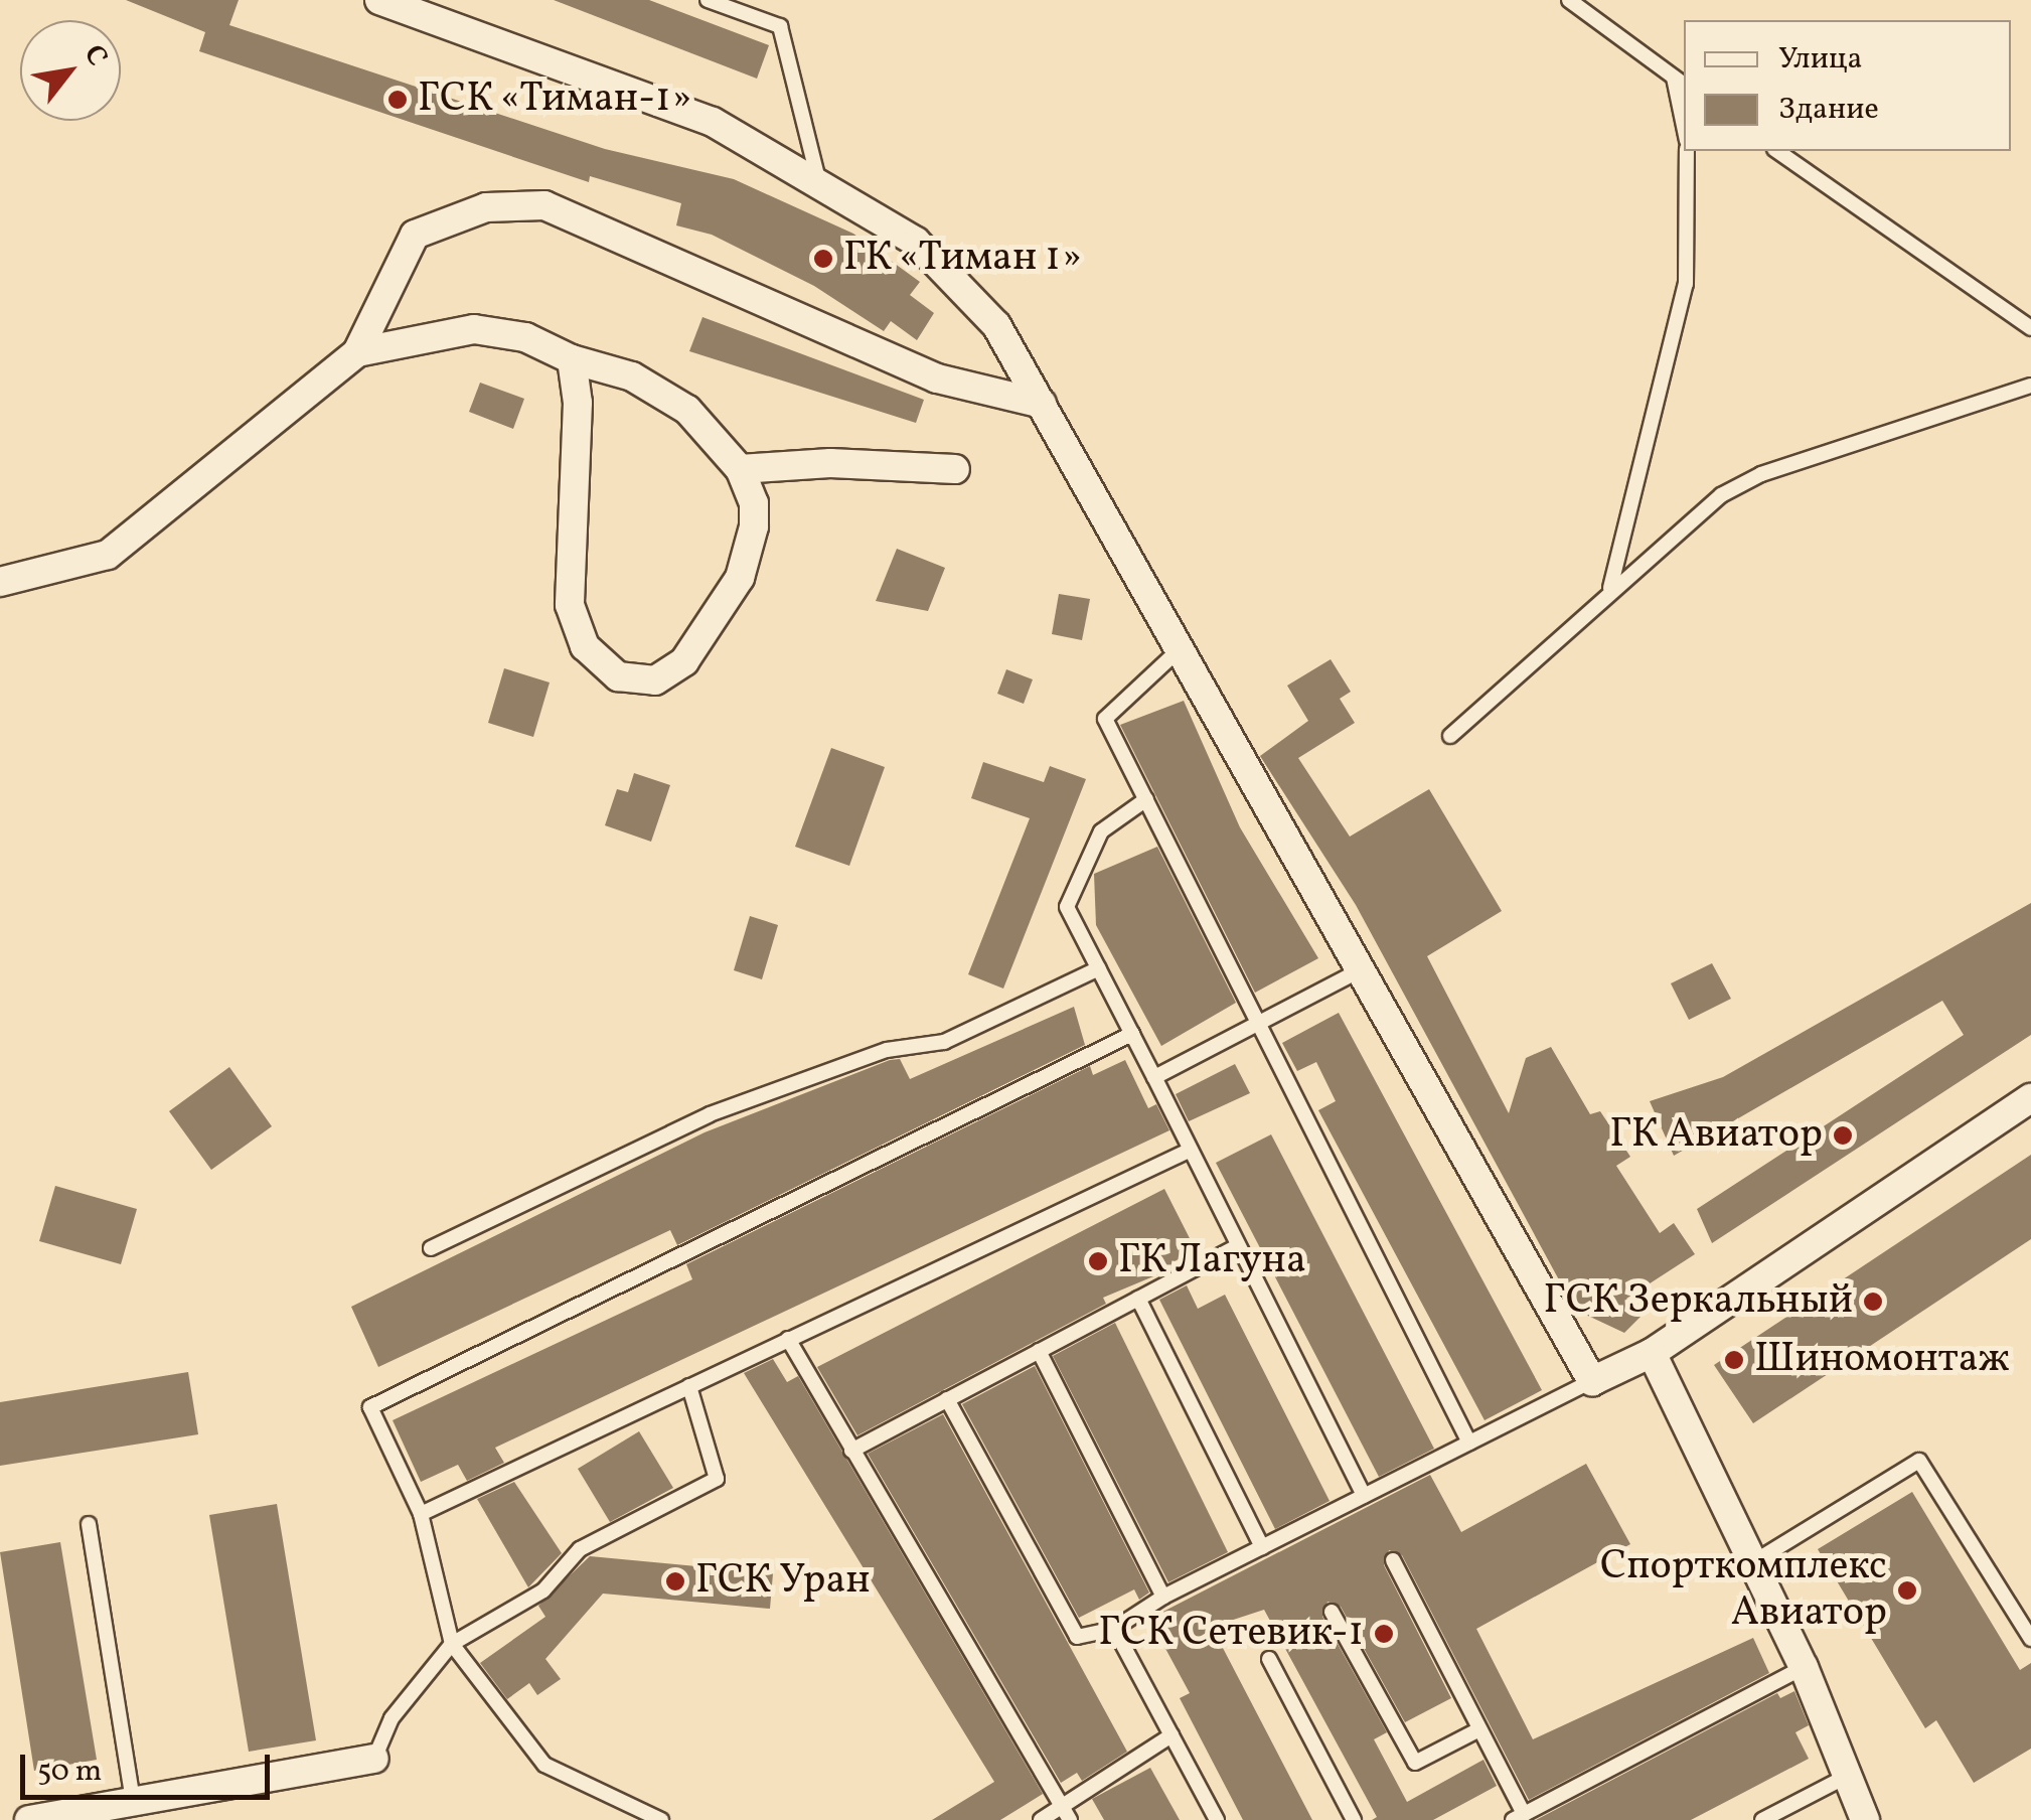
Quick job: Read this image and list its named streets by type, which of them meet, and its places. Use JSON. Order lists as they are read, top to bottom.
{
  "places": [
    "ГСК «Тиман-1»",
    "ГК «Тиман 1»",
    "ГК Авиатор",
    "ГК Лагуна",
    "ГСК Зеркальный",
    "Шиномонтаж",
    "ГСК Уран",
    "Спорткомплекс Авиатор",
    "ГСК Сетевик-1"
  ],
  "legend": ["Улица", "Здание"],
  "scale_bar": "50 m",
  "north": "top right"
}
